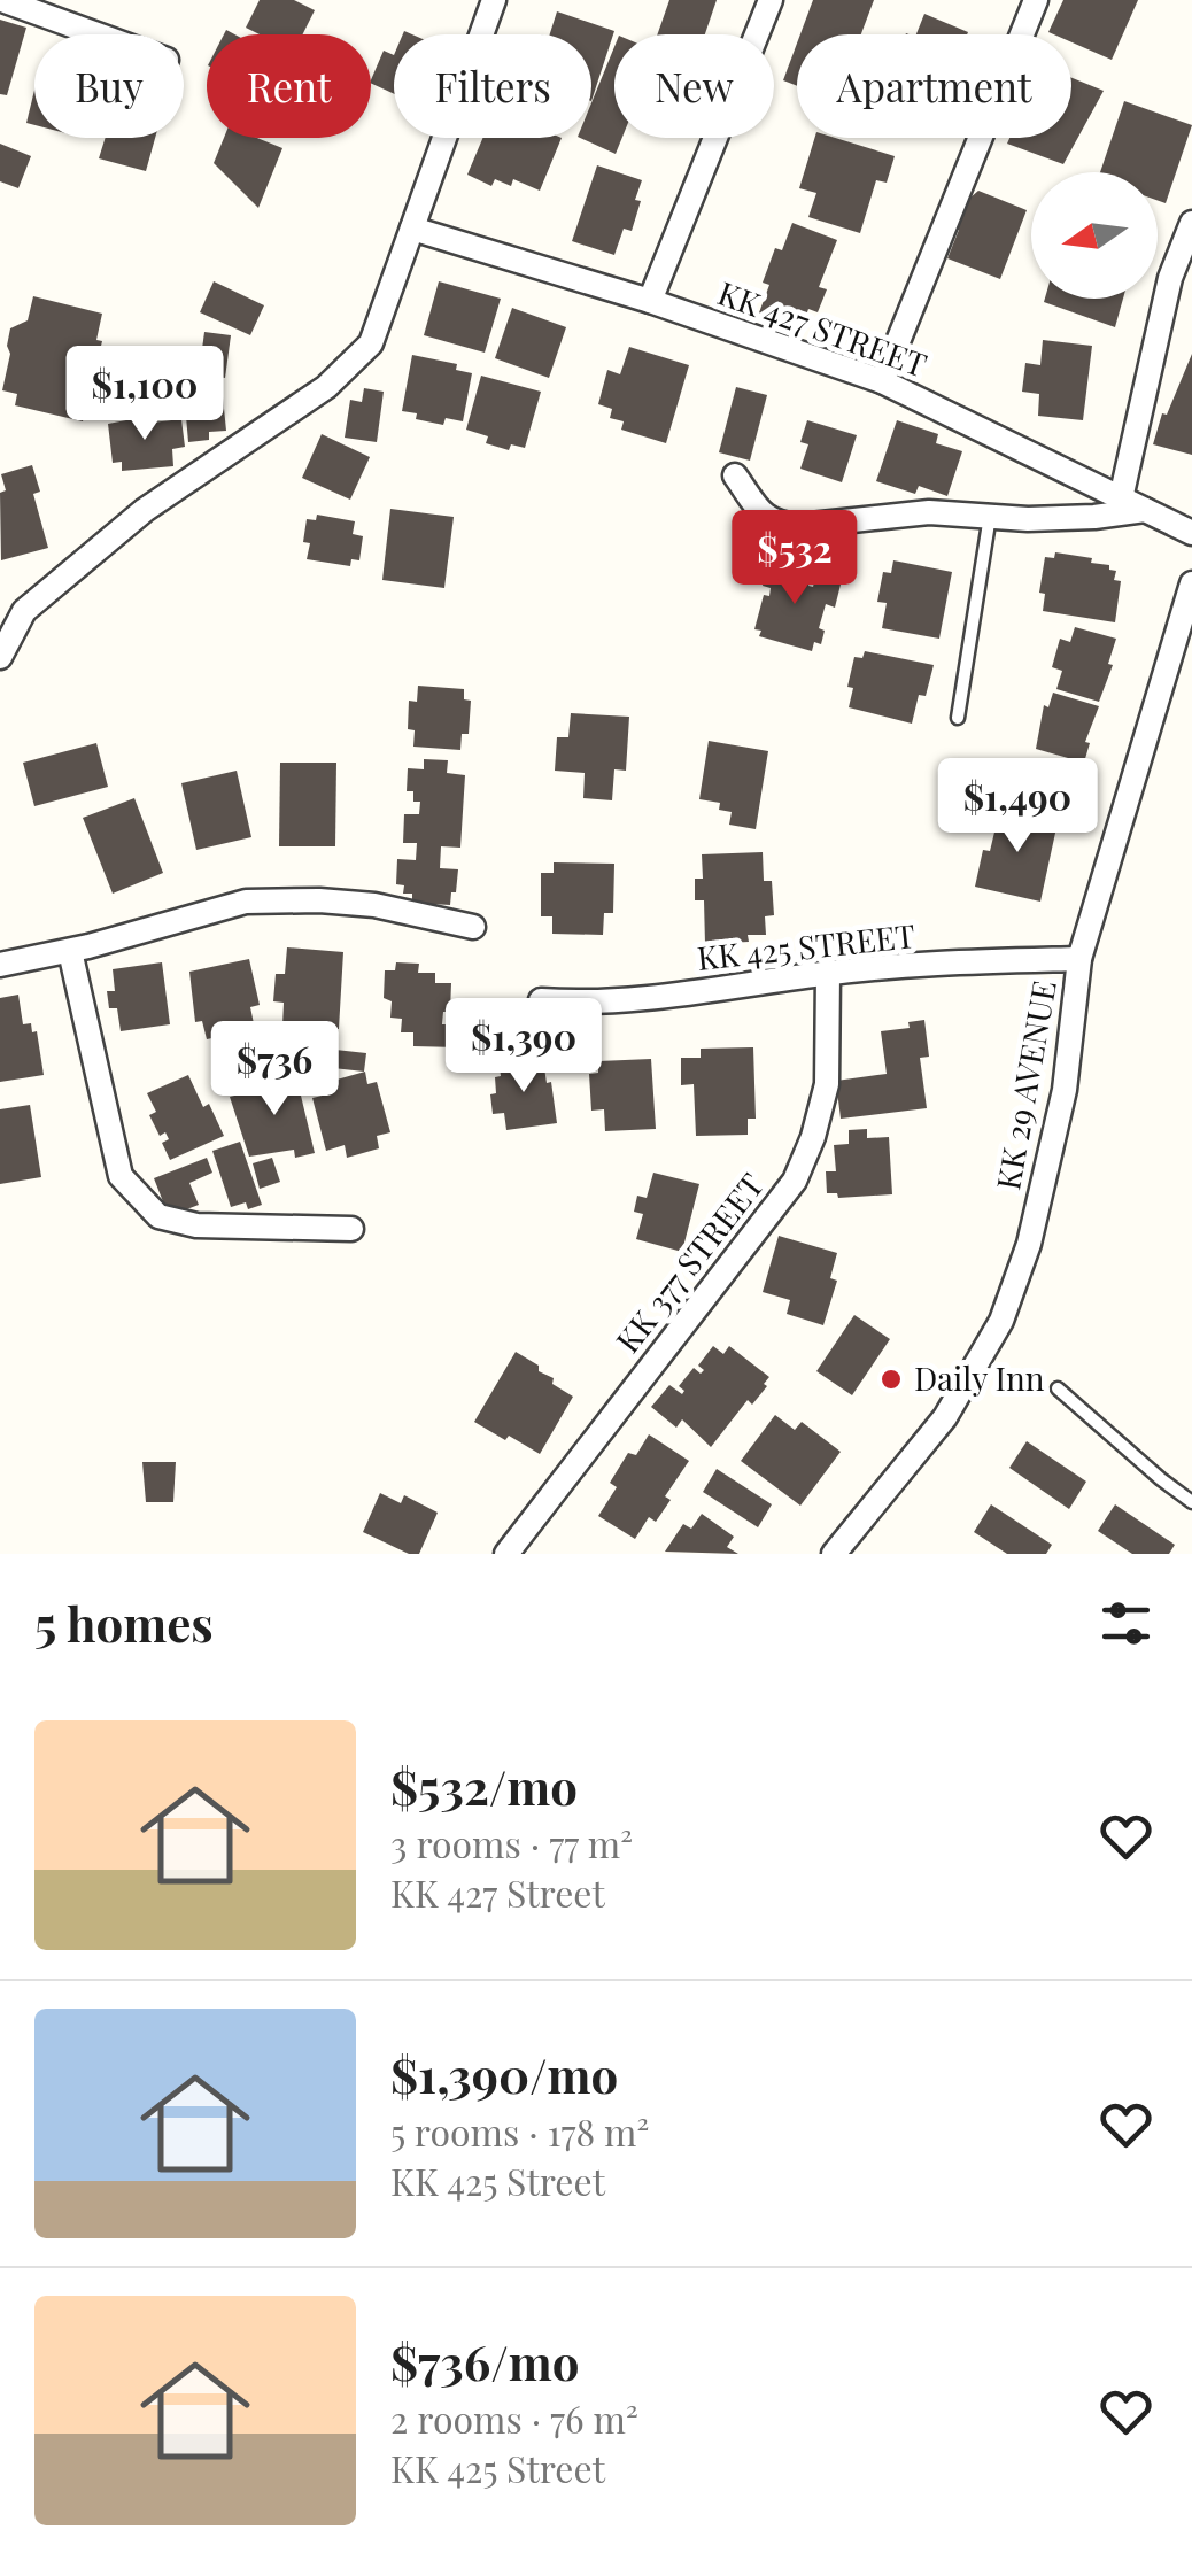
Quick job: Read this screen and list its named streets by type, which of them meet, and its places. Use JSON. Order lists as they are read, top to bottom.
{
  "streets": {
    "street": [
      "KK 427 STREET",
      "KK 425 STREET",
      "KK 29 AVENUE",
      "KK 377 STREET"
    ]
  },
  "crossings": [
    ["KK 425 STREET", "KK 29 AVENUE"],
    ["KK 425 STREET", "KK 377 STREET"]
  ],
  "places": ["Daily Inn"],
  "north": "left",
  "page": {
    "chip": [
      "Buy",
      "Rent",
      "Filters",
      "New",
      "Apartment"
    ],
    "price": [
      "$1,100",
      "$532",
      "$1,490",
      "$1,390",
      "$736"
    ],
    "heading": "5 homes",
    "list": [
      {
        "name": "$532/mo",
        "note": "3 rooms · 77 m² · KK 427 Street"
      },
      {
        "name": "$1,390/mo",
        "note": "5 rooms · 178 m² · KK 425 Street"
      },
      {
        "name": "$736/mo",
        "note": "2 rooms · 76 m² · KK 425 Street"
      }
    ]
  }
}
